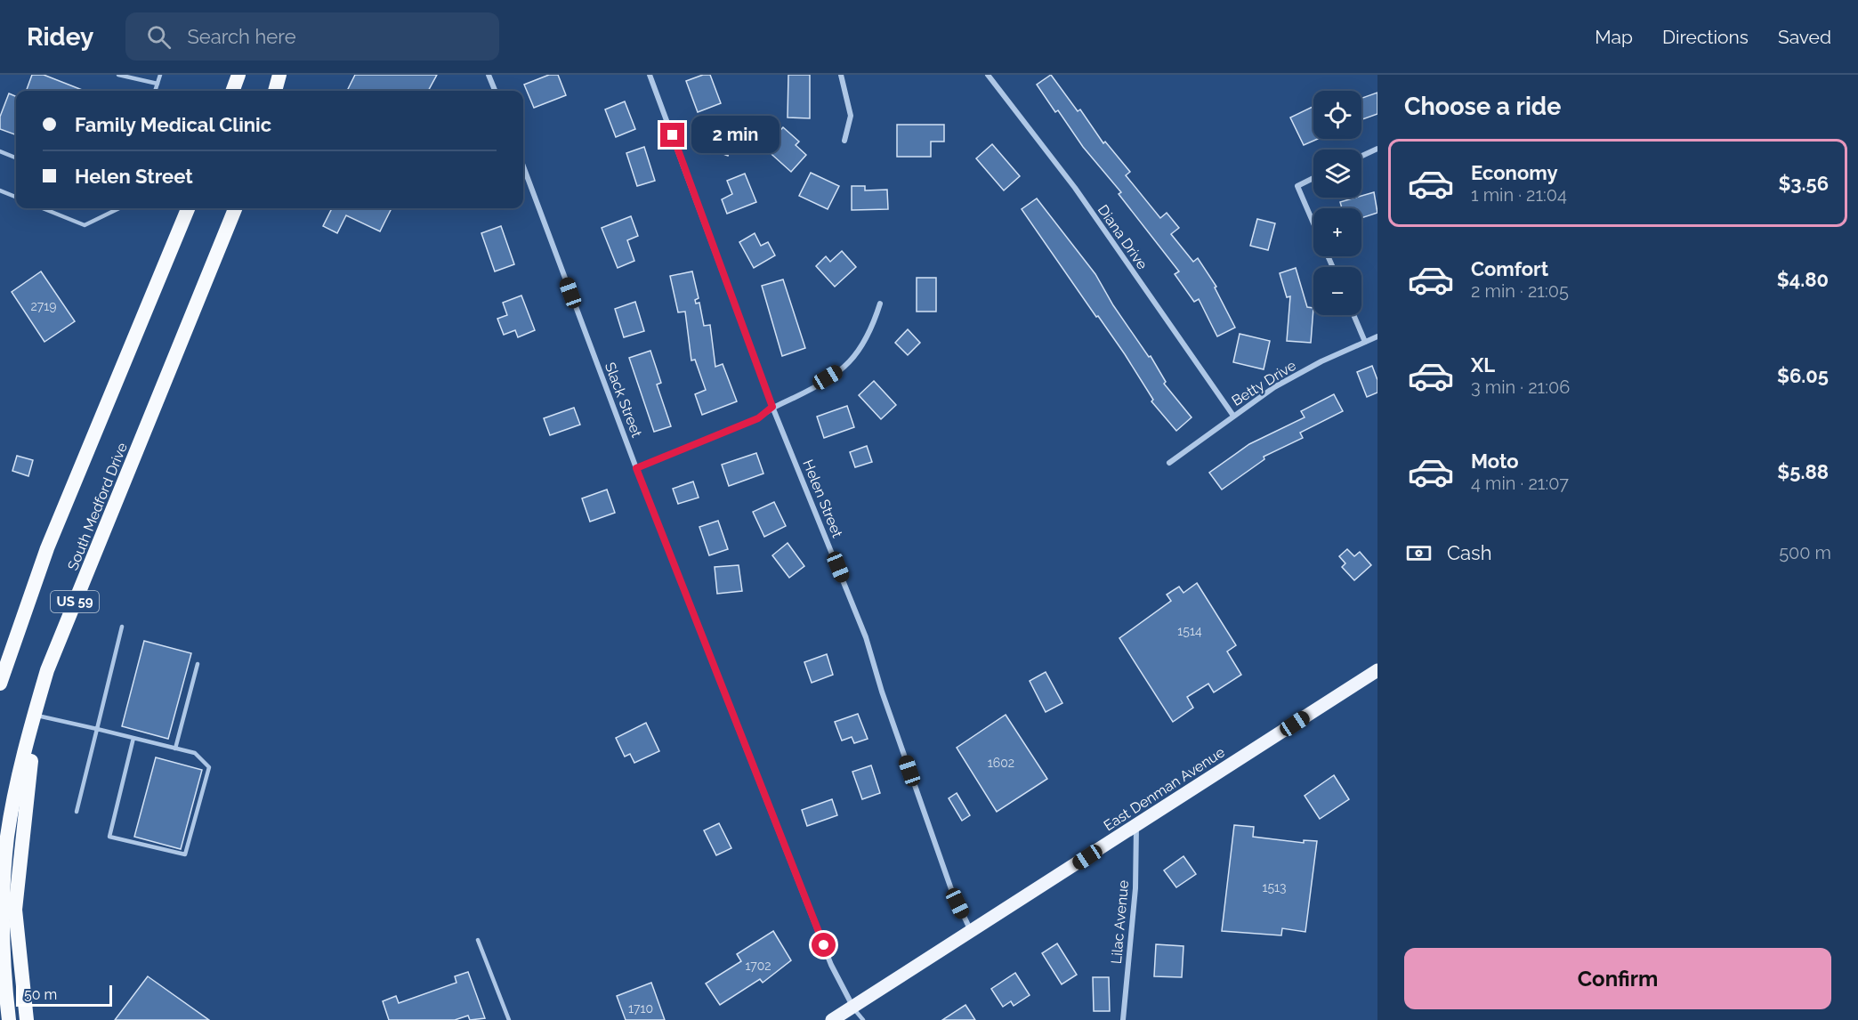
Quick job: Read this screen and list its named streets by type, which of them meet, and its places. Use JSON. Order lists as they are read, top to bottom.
{
  "streets": {
    "highway": ["South Medford Drive", "US 59"],
    "main road": ["East Denman Avenue"],
    "street": [
      "Diana Drive",
      "Betty Drive",
      "Slack Street",
      "Helen Street",
      "Lilac Avenue"
    ]
  },
  "crossings": [
    ["Diana Drive", "Betty Drive"],
    ["Slack Street", "East Denman Avenue"],
    ["Helen Street", "East Denman Avenue"],
    ["East Denman Avenue", "Lilac Avenue"]
  ],
  "house_numbers": [
    "2719",
    "1514",
    "1602",
    "1513",
    "1702",
    "1710"
  ],
  "scale_bar": "50 m",
  "page": {
    "header": "Ridey",
    "search": "Search here",
    "nav": ["Map", "Directions", "Saved"],
    "heading": "Choose a ride",
    "map_buttons": ["+", "−"],
    "banner": ["Family Medical Clinic", "Helen Street"],
    "bubble": "2 min",
    "list": [
      {
        "name": "Economy",
        "note": "1 min · 21:04",
        "value": "$3.56"
      },
      {
        "name": "Comfort",
        "note": "2 min · 21:05",
        "value": "$4.80"
      },
      {
        "name": "XL",
        "note": "3 min · 21:06",
        "value": "$6.05"
      },
      {
        "name": "Moto",
        "note": "4 min · 21:07",
        "value": "$5.88"
      }
    ],
    "pay": ["Cash", "500 m"],
    "buttons": "Confirm",
    "scale": "50 m"
  }
}
